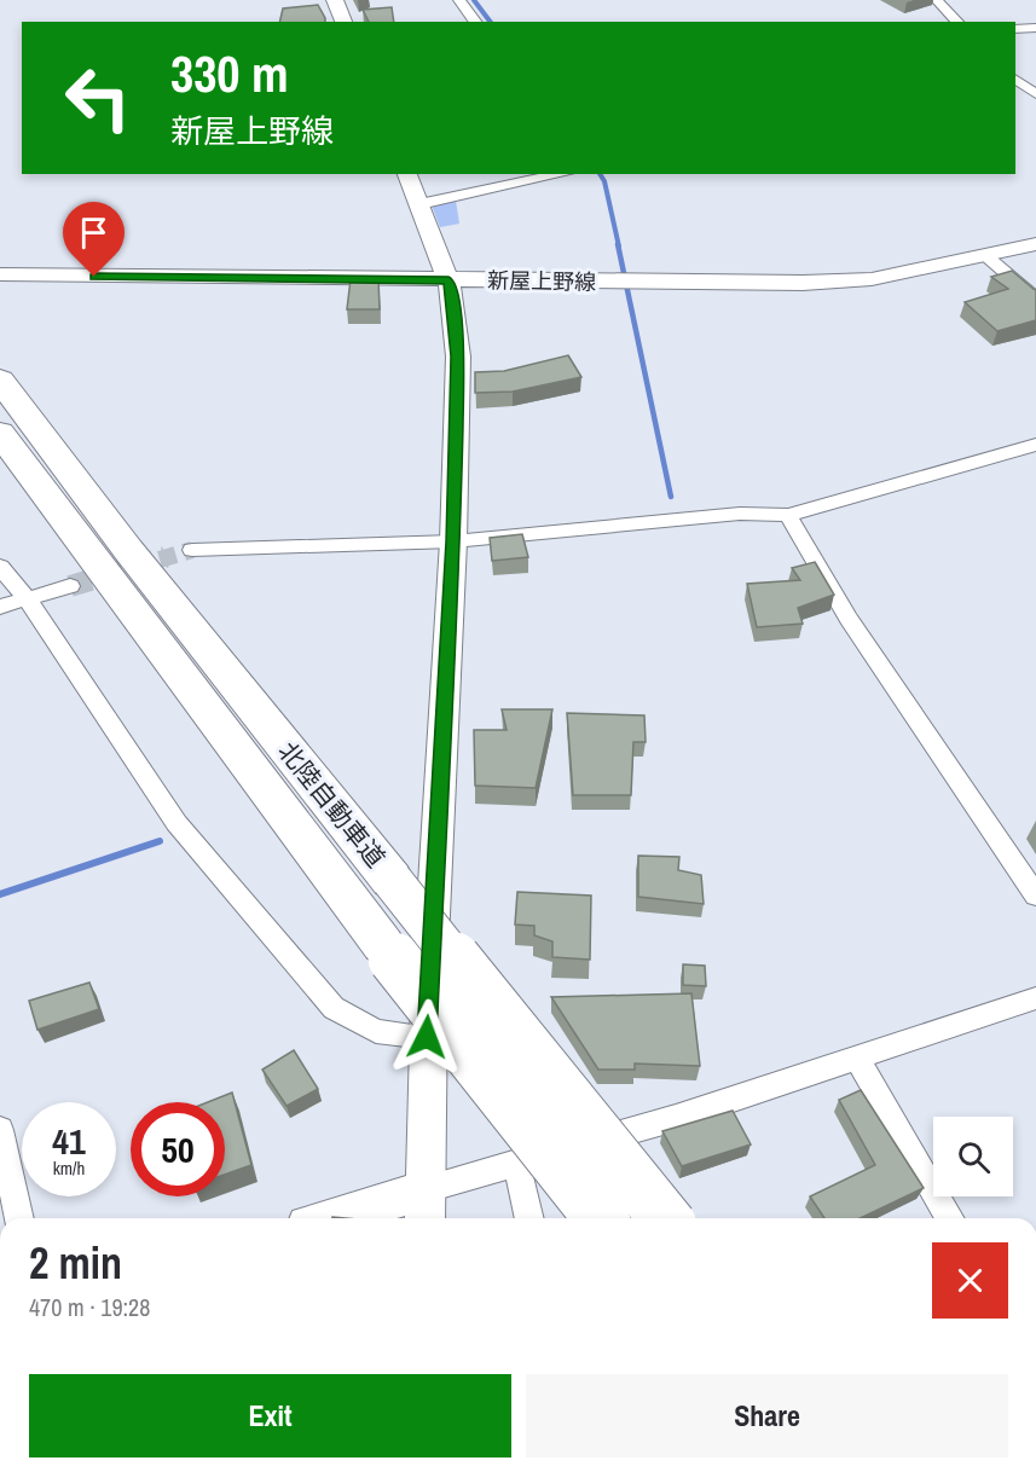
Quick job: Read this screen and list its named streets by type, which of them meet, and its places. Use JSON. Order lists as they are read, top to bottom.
{
  "streets": {
    "highway": ["北陸自動車道"],
    "main road": ["新屋上野線"]
  },
  "page": {
    "turn": ["330 m", "新屋上野線"],
    "speed": "41 km/h",
    "limit": "50",
    "heading": ["2 min", "470 m · 19:28"],
    "buttons": ["Exit", "Share"]
  }
}
